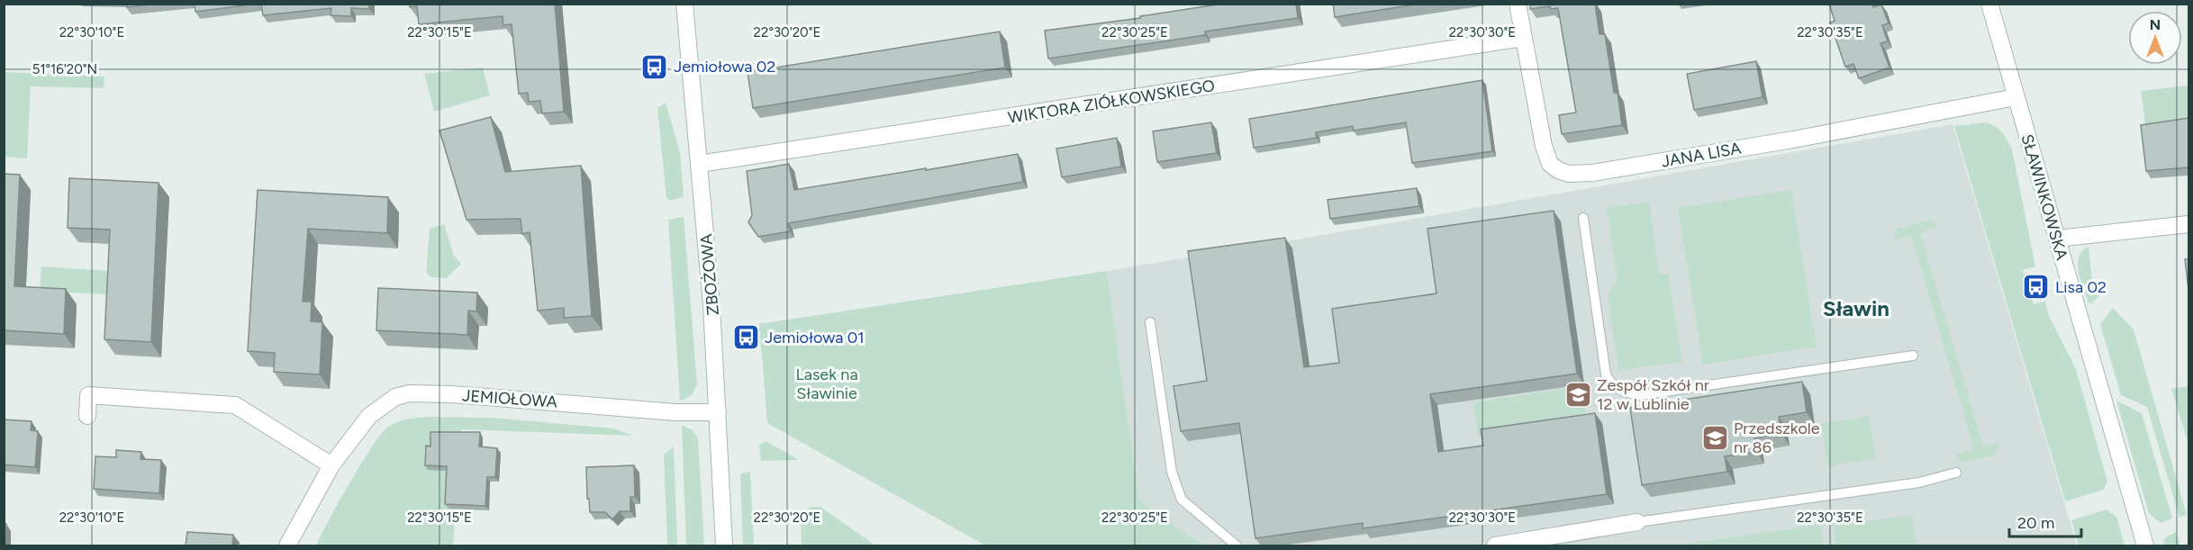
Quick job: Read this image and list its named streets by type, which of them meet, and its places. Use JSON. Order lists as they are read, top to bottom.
{
  "streets": {
    "street": [
      "WIKTORA ZIÓŁKOWSKIEGO",
      "JANA LISA",
      "SŁAWINKOWSKA",
      "ZBOŻOWA",
      "JEMIOŁOWA"
    ]
  },
  "crossings": [
    ["WIKTORA ZIÓŁKOWSKIEGO", "JANA LISA"],
    ["WIKTORA ZIÓŁKOWSKIEGO", "ZBOŻOWA"],
    ["JANA LISA", "SŁAWINKOWSKA"],
    ["ZBOŻOWA", "JEMIOŁOWA"]
  ],
  "districts": ["Sławin"],
  "parks": ["Lasek na Sławinie"],
  "places": {
    "bus stop": ["Jemiołowa 02", "Lisa 02", "Jemiołowa 01"],
    "school or university": ["Zespół Szkół nr 12 w Lublinie", "Przedszkole nr 86"]
  },
  "scale_bar": "20 m",
  "north": "top",
  "coordinates": [
    "22°30'10\"E",
    "22°30'15\"E",
    "22°30'20\"E",
    "22°30'25\"E",
    "22°30'30\"E",
    "22°30'35\"E",
    "51°16'20\"N"
  ]
}
